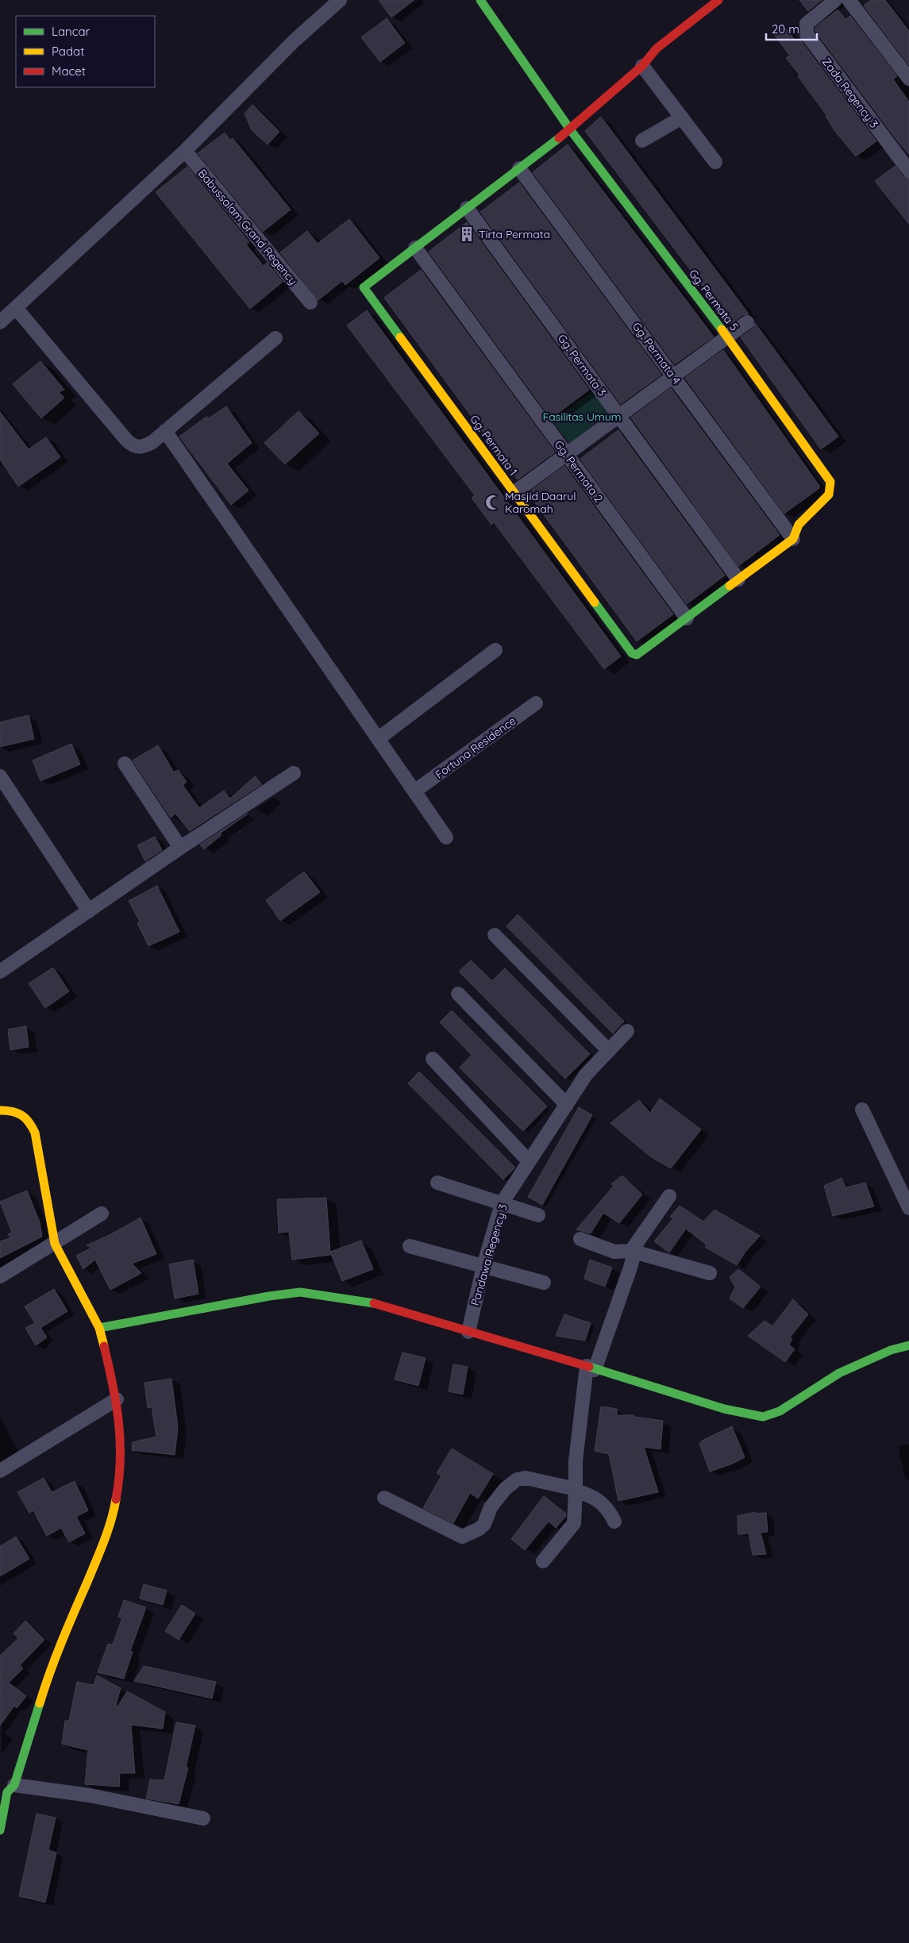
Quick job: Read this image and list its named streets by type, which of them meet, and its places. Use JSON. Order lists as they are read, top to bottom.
{
  "streets": {
    "street": [
      "Zada Regency 3",
      "Babussalam Grand Regency",
      "Gg. Permata 5",
      "Gg. Permata 4",
      "Gg. Permata 3",
      "Gg. Permata 1",
      "Gg. Permata 2",
      "Fortuna Residence",
      "Pandawa Regency 3"
    ]
  },
  "crossings": [
    ["Gg. Permata 5", "Gg. Permata 4"],
    ["Gg. Permata 1", "Gg. Permata 2"]
  ],
  "parks": ["Fasilitas Umum"],
  "places": {
    "building": ["Tirta Permata"],
    "mosque": ["Masjid Daarul Karomah"]
  },
  "legend": ["Lancar", "Padat", "Macet"],
  "scale_bar": "20 m"
}
